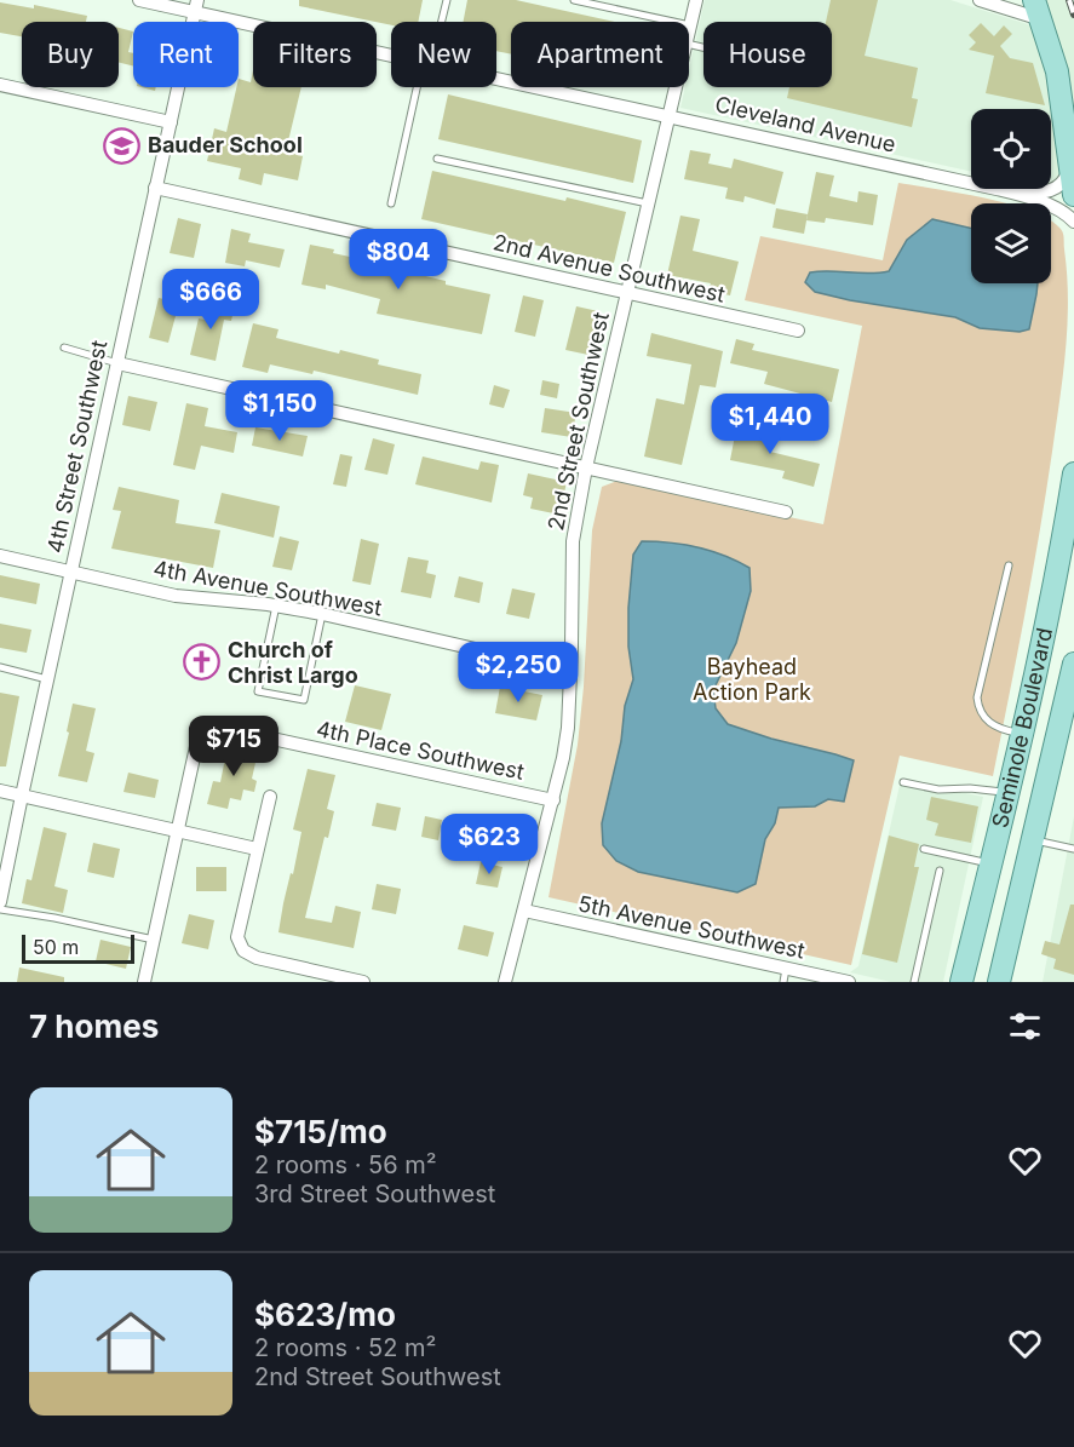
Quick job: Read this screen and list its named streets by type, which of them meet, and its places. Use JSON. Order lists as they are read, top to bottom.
{
  "streets": {
    "main road": ["Seminole Boulevard"],
    "street": [
      "Cleveland Avenue",
      "2nd Avenue Southwest",
      "2nd Street Southwest",
      "4th Street Southwest",
      "4th Avenue Southwest",
      "4th Place Southwest",
      "5th Avenue Southwest"
    ]
  },
  "crossings": [
    ["Cleveland Avenue", "2nd Street Southwest"],
    ["Cleveland Avenue", "4th Street Southwest"],
    ["2nd Avenue Southwest", "2nd Street Southwest"],
    ["2nd Avenue Southwest", "4th Street Southwest"],
    ["2nd Street Southwest", "4th Avenue Southwest"],
    ["2nd Street Southwest", "4th Place Southwest"],
    ["2nd Street Southwest", "5th Avenue Southwest"],
    ["4th Street Southwest", "4th Avenue Southwest"]
  ],
  "parks": ["Bayhead Action Park"],
  "places": {
    "school or university": ["Bauder School"],
    "church": ["Church of Christ Largo"]
  },
  "scale_bar": "50 m",
  "page": {
    "chip": [
      "Buy",
      "Rent",
      "Filters",
      "New",
      "Apartment",
      "House"
    ],
    "price": [
      "$804",
      "$666",
      "$1,150",
      "$1,440",
      "$2,250",
      "$715",
      "$623"
    ],
    "scale": "50 m",
    "heading": "7 homes",
    "list": [
      {
        "name": "$715/mo",
        "note": "2 rooms · 56 m² · 3rd Street Southwest"
      },
      {
        "name": "$623/mo",
        "note": "2 rooms · 52 m² · 2nd Street Southwest"
      }
    ]
  }
}
